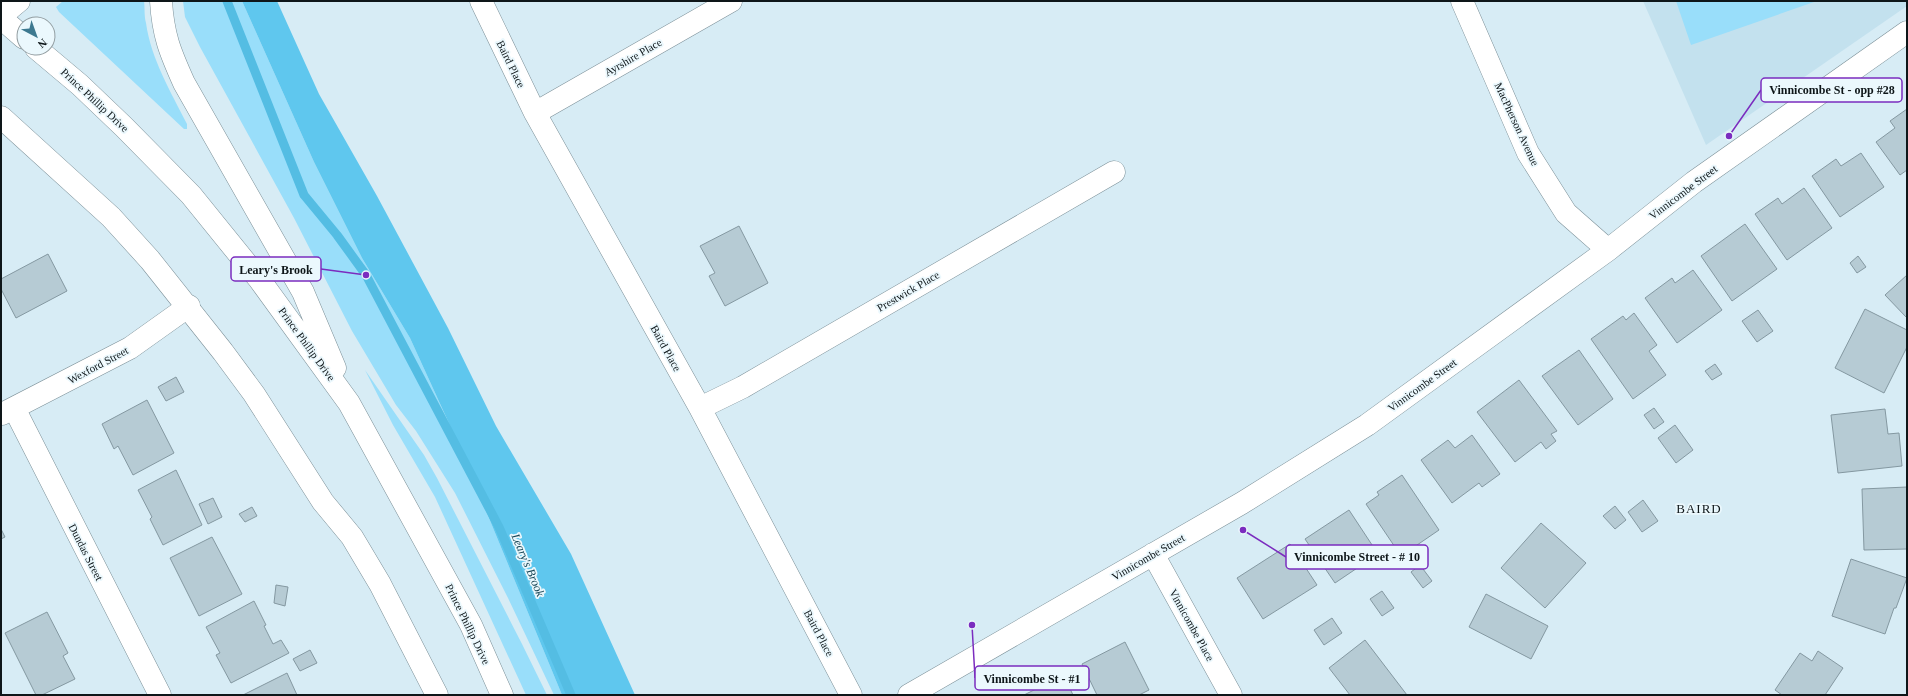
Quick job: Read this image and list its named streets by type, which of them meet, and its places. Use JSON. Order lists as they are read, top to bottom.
{
  "streets": {
    "street": [
      "Ayrshire Place",
      "Baird Place",
      "Prince Phillip Drive",
      "MacPherson Avenue",
      "Vinnicombe Street",
      "Prestwick Place",
      "Wexford Street",
      "Dundas Street",
      "Vinnicombe Place"
    ]
  },
  "crossings": [
    ["Ayrshire Place", "Baird Place"],
    ["Baird Place", "Prestwick Place"],
    ["MacPherson Avenue", "Vinnicombe Street"],
    ["Vinnicombe Street", "Vinnicombe Place"],
    ["Wexford Street", "Dundas Street"]
  ],
  "districts": ["BAIRD"],
  "water": ["Leary's Brook"],
  "places": [
    "Vinnicombe St - opp #28",
    "Leary's Brook",
    "Vinnicombe Street - # 10",
    "Vinnicombe St - #1"
  ],
  "north": "bottom right"
}
